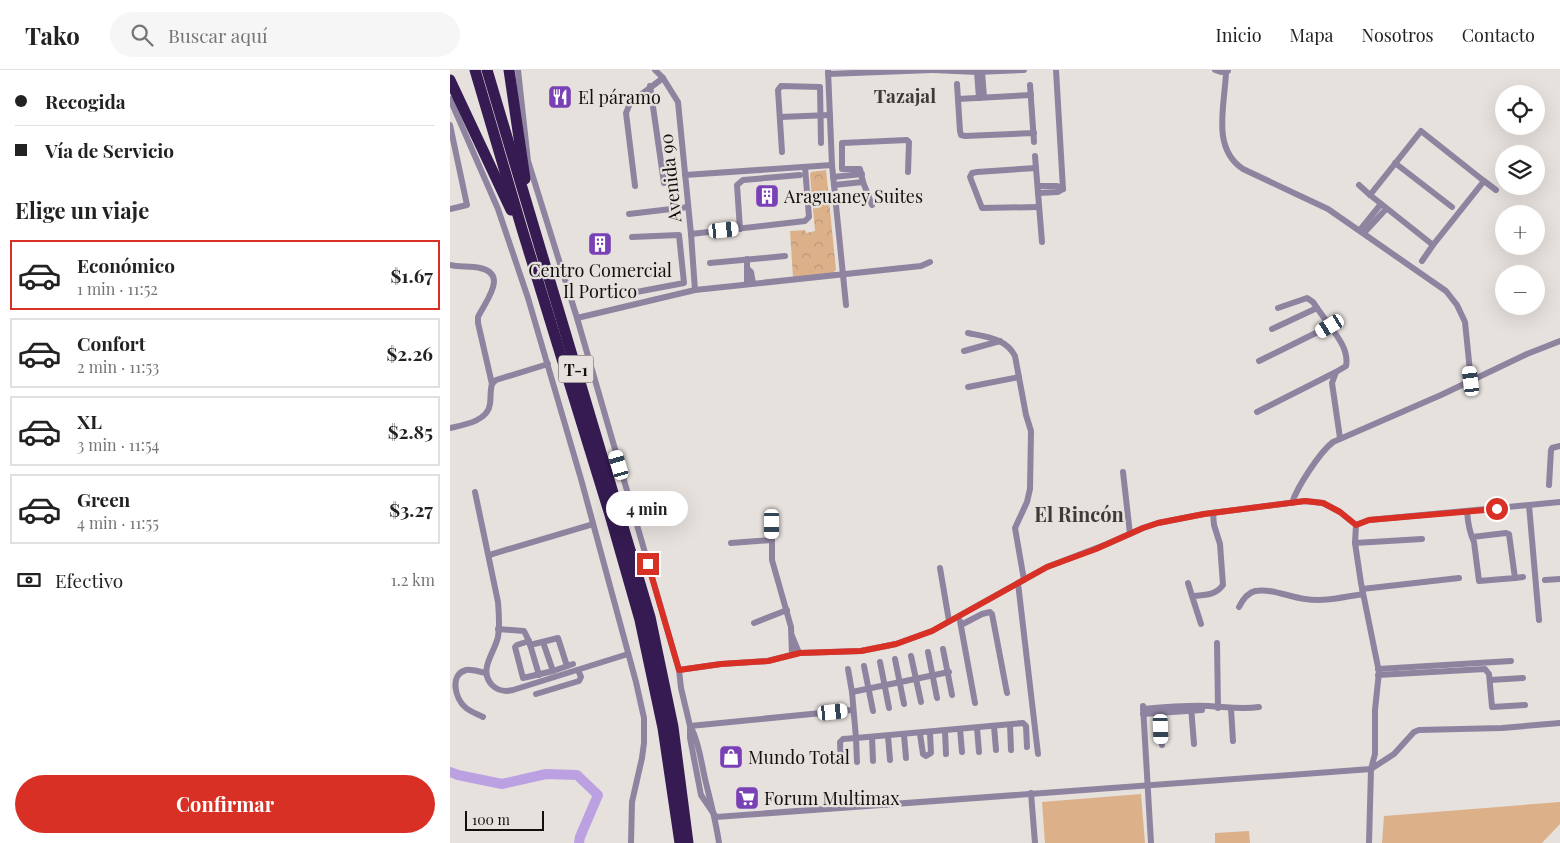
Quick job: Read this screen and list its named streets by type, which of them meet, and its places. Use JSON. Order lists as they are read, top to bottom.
{
  "streets": {
    "highway": ["T-1"],
    "street": ["Avenida 90"]
  },
  "districts": ["Tazajal", "El Rincón"],
  "places": {
    "restaurant": ["El páramo"],
    "building": ["Araguaney Suites", "Centro Comercial Il Portico"],
    "shop": ["Mundo Total"],
    "supermarket": ["Forum Multimax"]
  },
  "scale_bar": "100 m",
  "page": {
    "header": "Tako",
    "search": "Buscar aquí",
    "nav": [
      "Inicio",
      "Mapa",
      "Nosotros",
      "Contacto"
    ],
    "banner": ["Recogida", "Vía de Servicio"],
    "map_buttons": ["+", "−"],
    "heading": "Elige un viaje",
    "list": [
      {
        "name": "Económico",
        "note": "1 min · 11:52",
        "value": "$1.67"
      },
      {
        "name": "Confort",
        "note": "2 min · 11:53",
        "value": "$2.26"
      },
      {
        "name": "XL",
        "note": "3 min · 11:54",
        "value": "$2.85"
      },
      {
        "name": "Green",
        "note": "4 min · 11:55",
        "value": "$3.27"
      }
    ],
    "bubble": "4 min",
    "pay": ["Efectivo", "1.2 km"],
    "buttons": "Confirmar",
    "scale": "100 m"
  }
}
